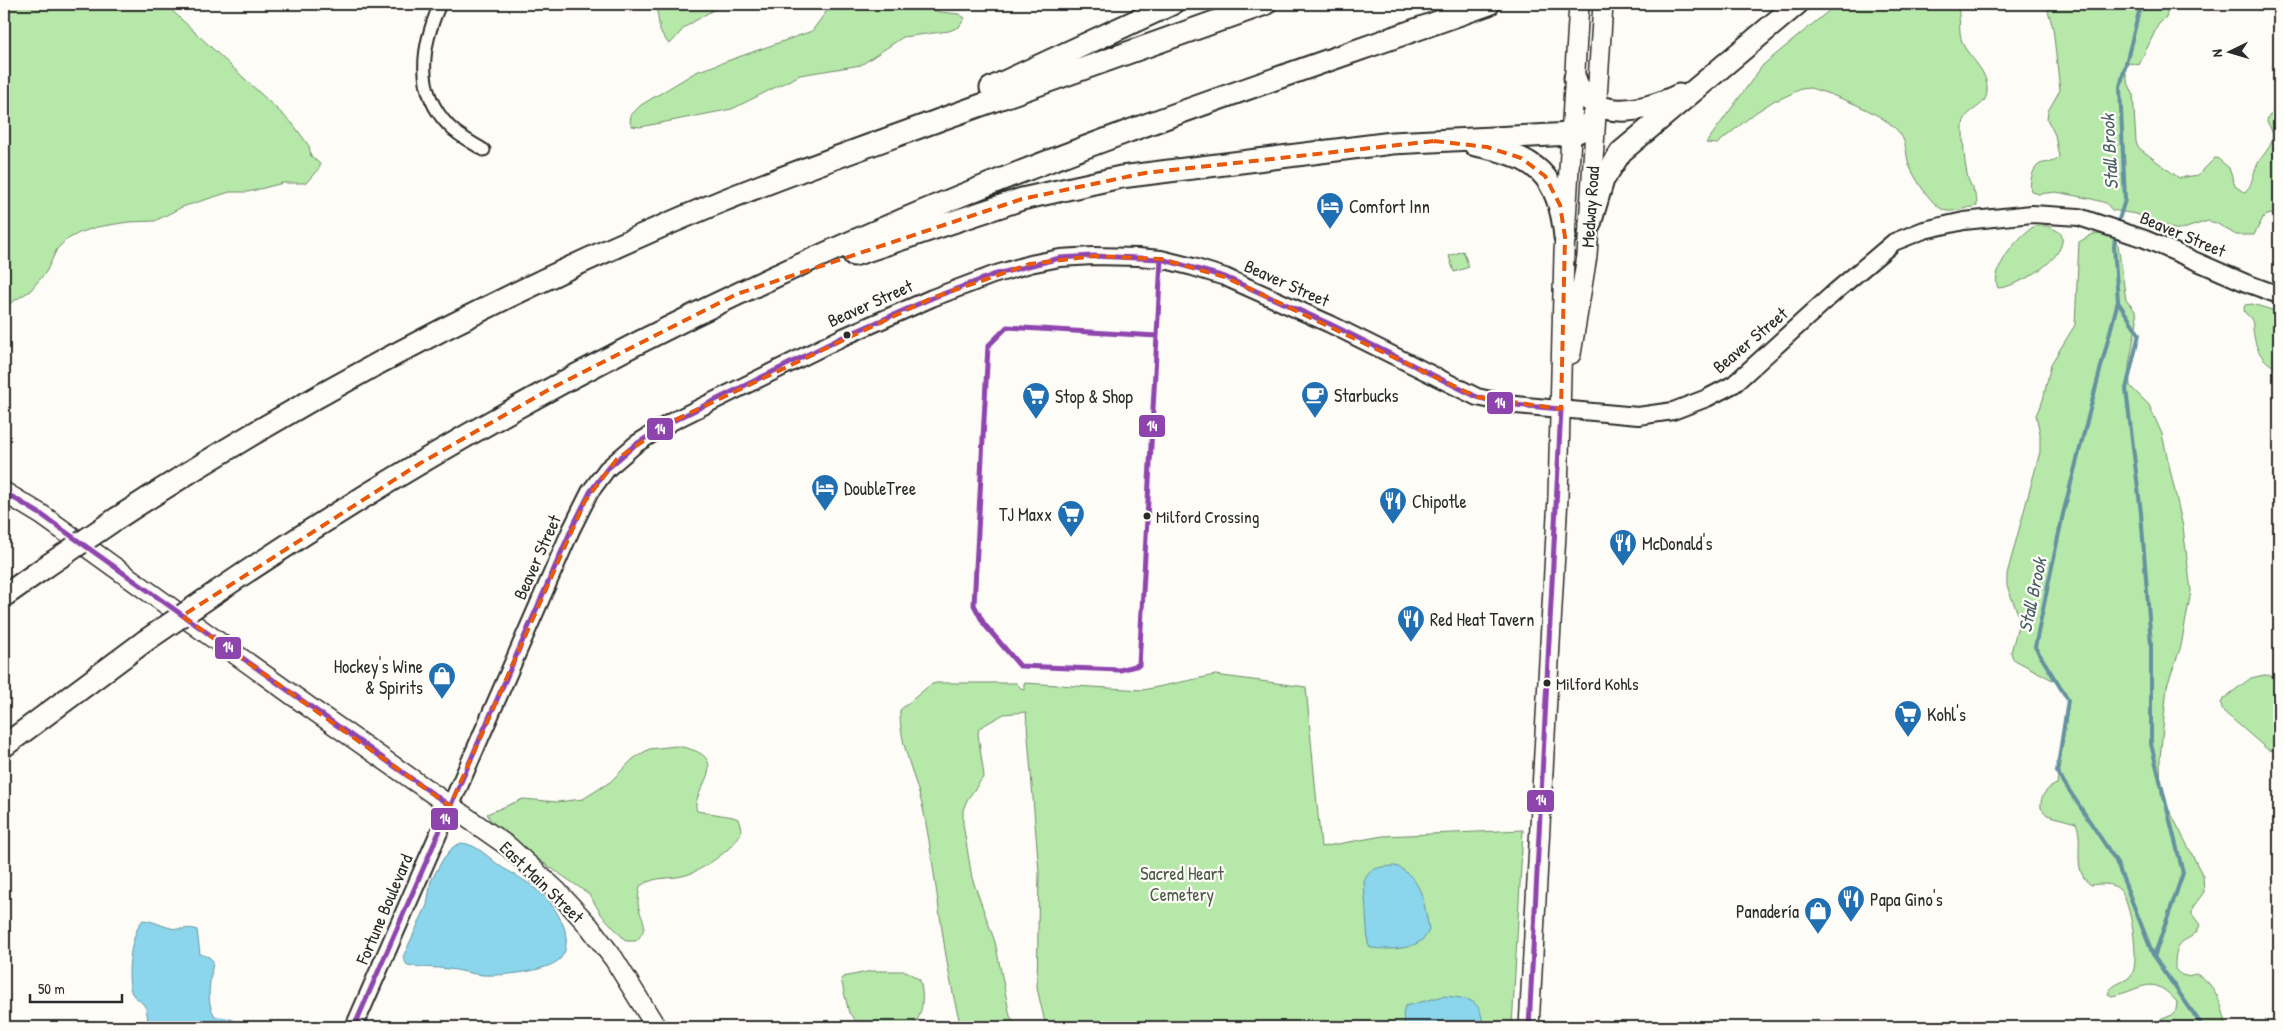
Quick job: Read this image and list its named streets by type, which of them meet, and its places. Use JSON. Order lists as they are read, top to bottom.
{
  "streets": {
    "main road": [
      "Medway Road",
      "Beaver Street",
      "East Main Street",
      "Fortune Boulevard"
    ]
  },
  "crossings": [
    ["Medway Road", "Beaver Street"],
    ["Beaver Street", "East Main Street"],
    ["Beaver Street", "Fortune Boulevard"],
    ["East Main Street", "Fortune Boulevard"]
  ],
  "water": ["Stall Brook"],
  "parks": ["Sacred Heart Cemetery"],
  "places": {
    "hotel": ["Comfort Inn", "DoubleTree"],
    "cafe": ["Starbucks"],
    "supermarket": ["Stop & Shop", "TJ Maxx", "Kohl's"],
    "other": ["Milford Crossing", "Milford Kohls"],
    "restaurant": [
      "Chipotle",
      "McDonald's",
      "Red Heat Tavern",
      "Papa Gino's"
    ],
    "shop": ["Hockey's Wine & Spirits", "Panadería"]
  },
  "lines": ["transit line 14"],
  "scale_bar": "50 m",
  "north": "left"
}
